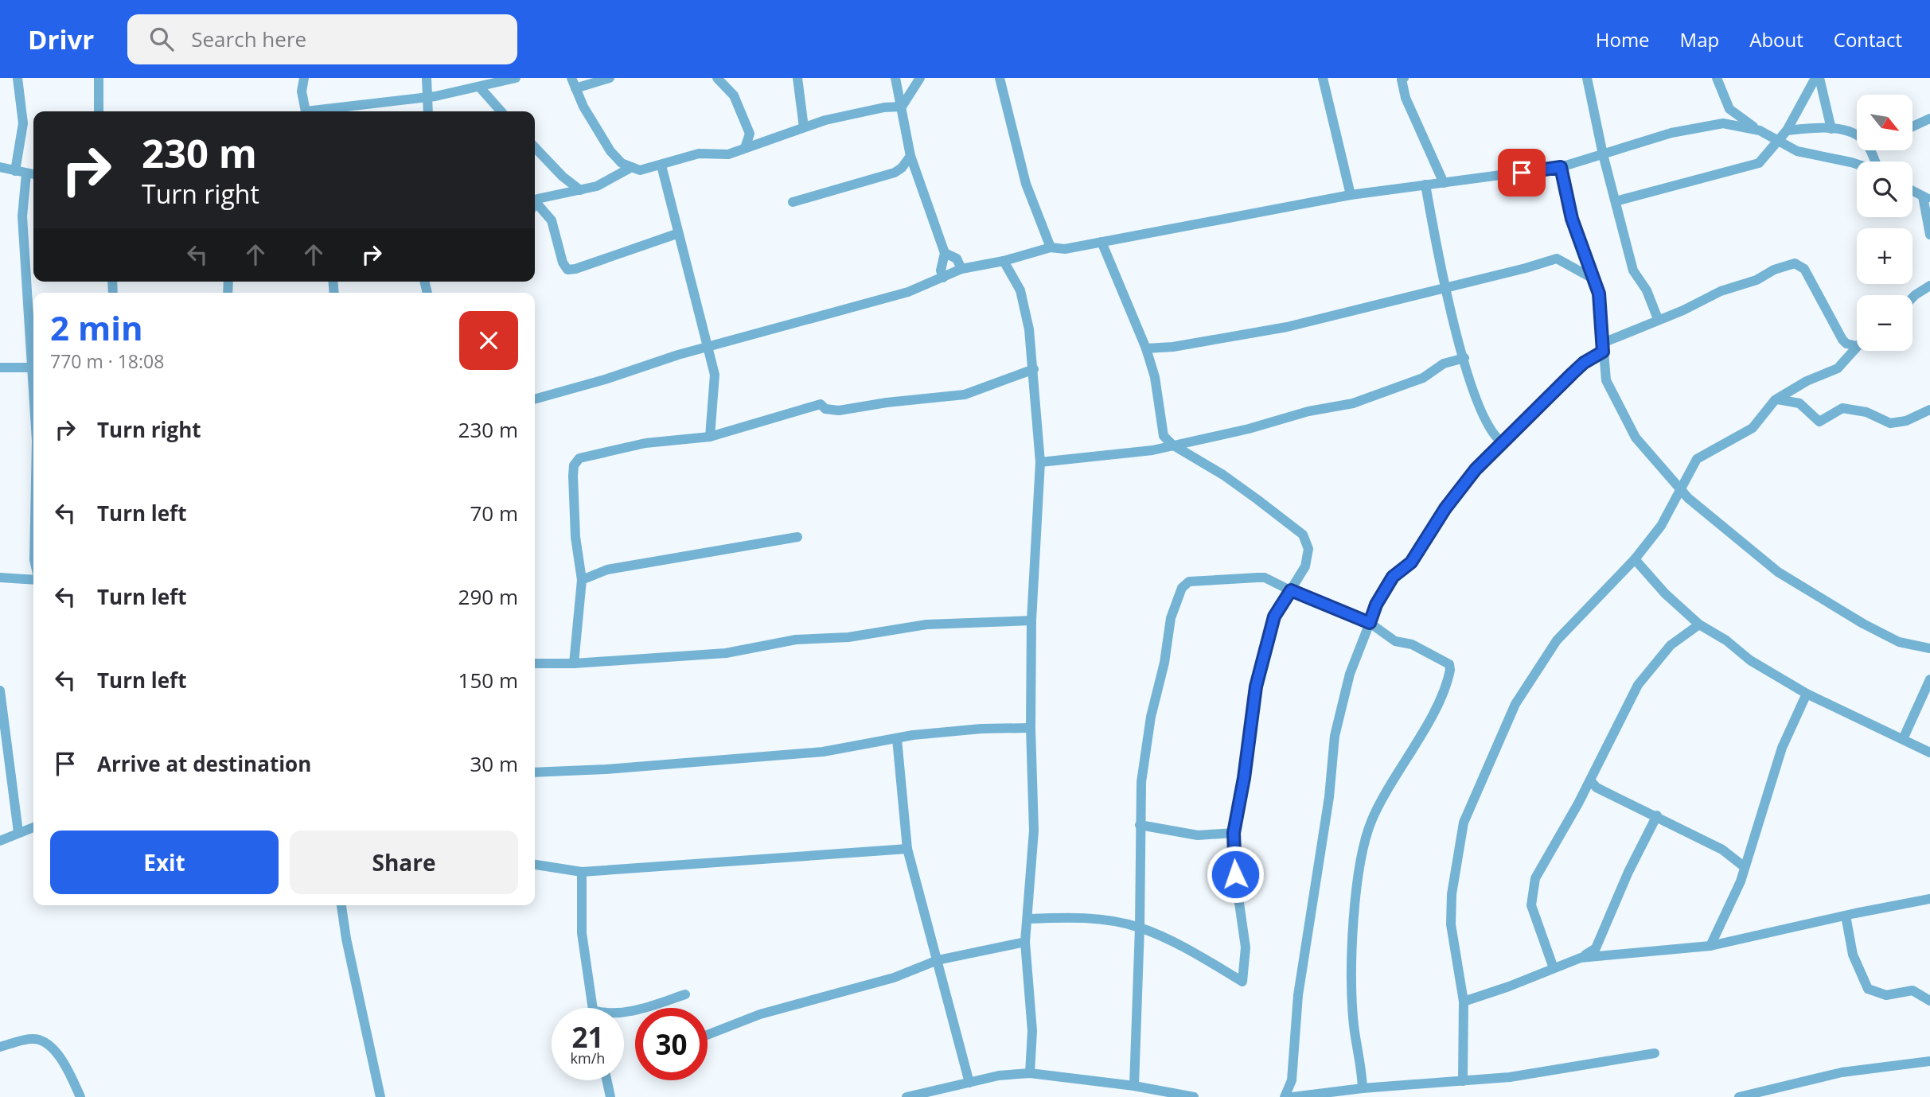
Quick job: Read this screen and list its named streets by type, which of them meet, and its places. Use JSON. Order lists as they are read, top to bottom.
{
  "north": "bottom right",
  "page": {
    "header": "Drivr",
    "search": "Search here",
    "nav": [
      "Home",
      "Map",
      "About",
      "Contact"
    ],
    "map_buttons": ["+", "−"],
    "turn": ["230 m", "Turn right"],
    "heading": ["2 min", "770 m · 18:08"],
    "list": [
      {
        "name": "Turn right",
        "value": "230 m"
      },
      {
        "name": "Turn left",
        "value": "70 m"
      },
      {
        "name": "Turn left",
        "value": "290 m"
      },
      {
        "name": "Turn left",
        "value": "150 m"
      },
      {
        "name": "Arrive at destination",
        "value": "30 m"
      }
    ],
    "buttons": ["Exit", "Share"],
    "speed": "21 km/h",
    "limit": "30"
  }
}
